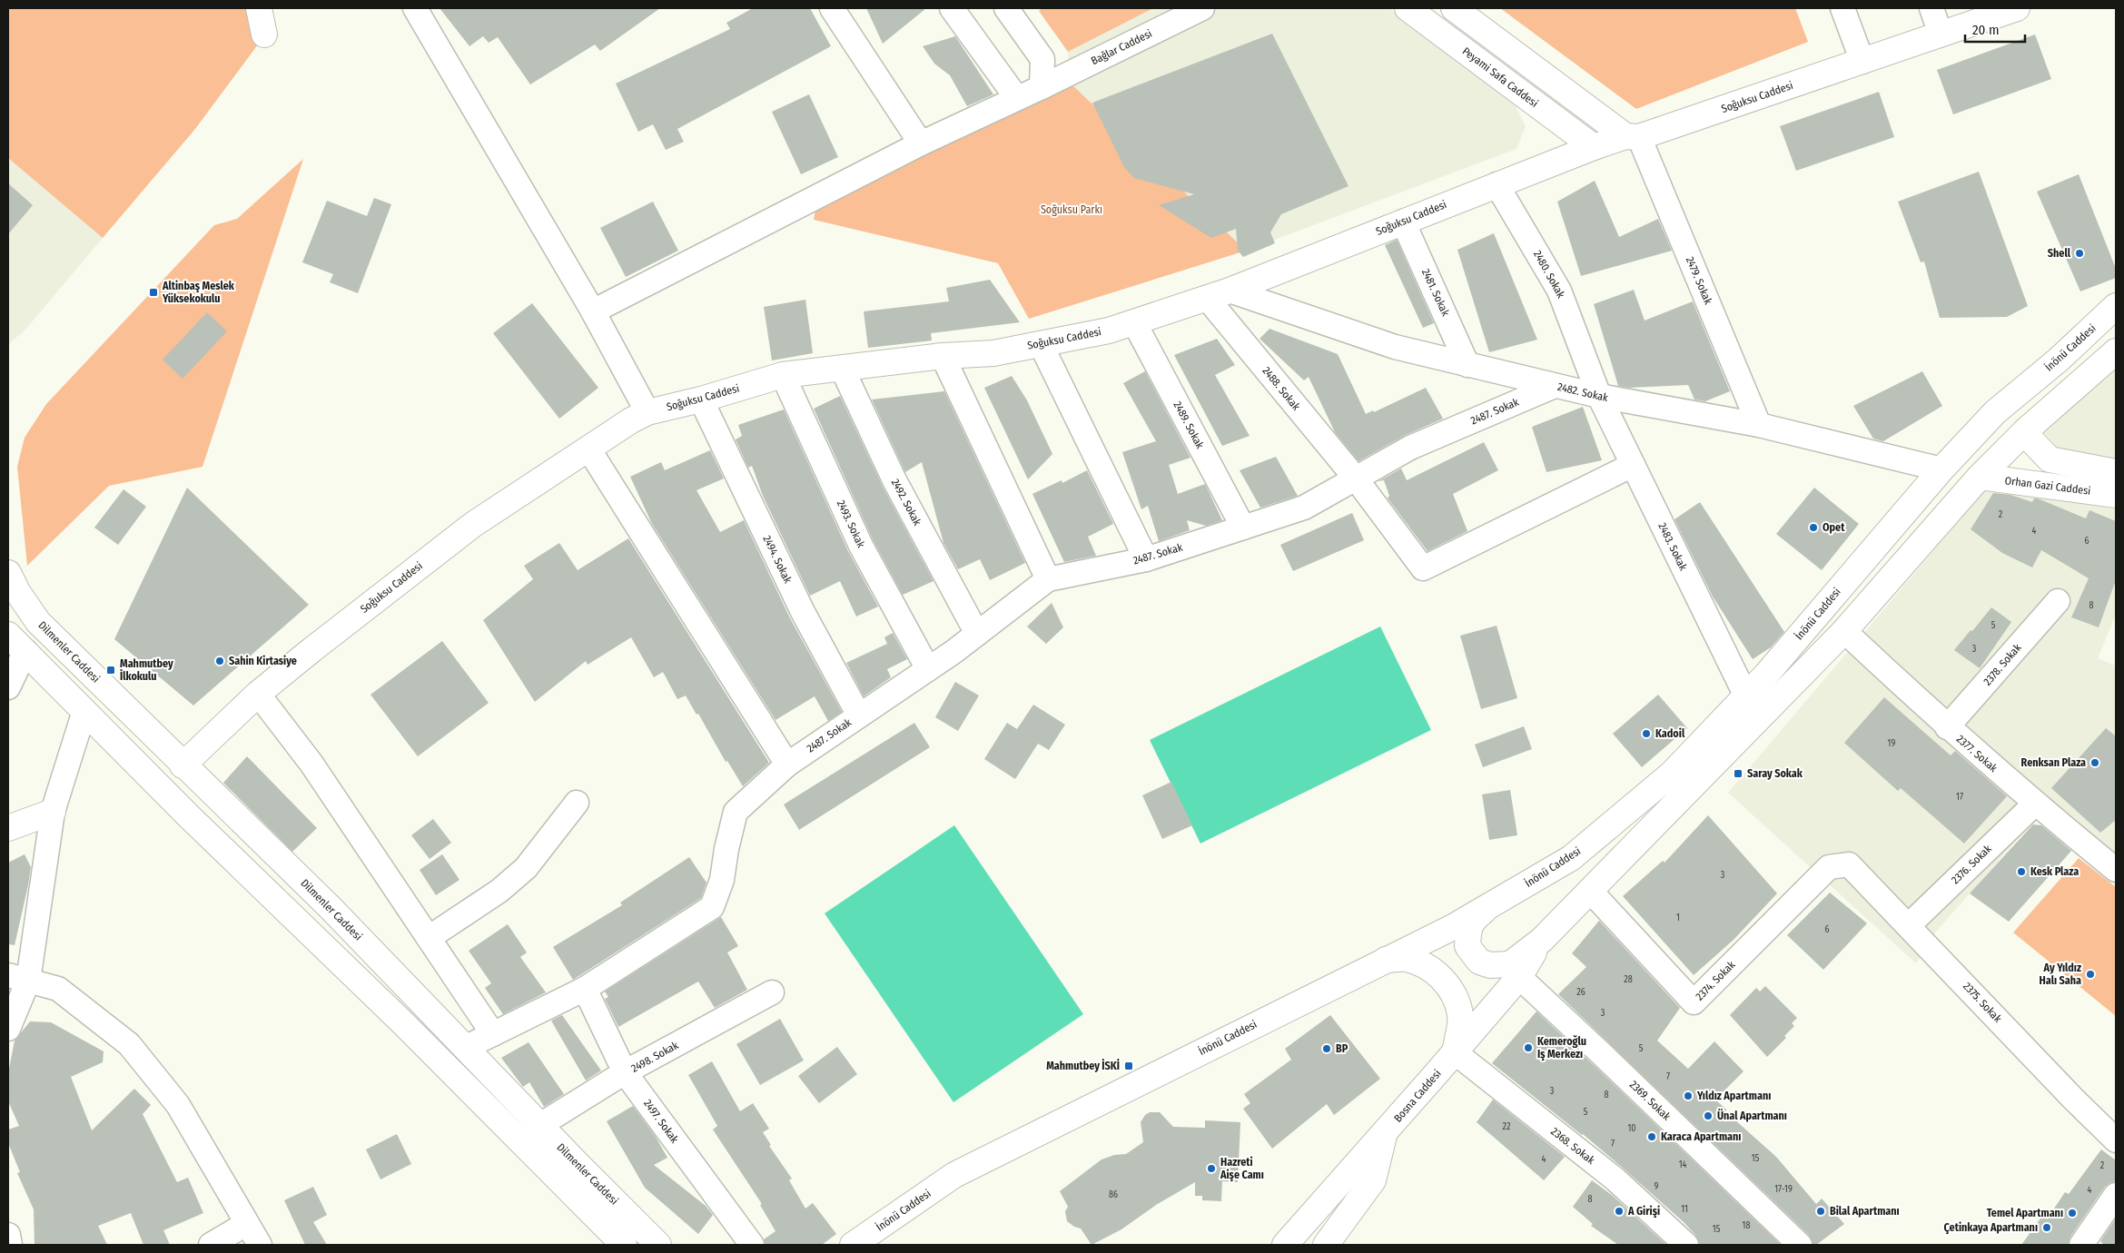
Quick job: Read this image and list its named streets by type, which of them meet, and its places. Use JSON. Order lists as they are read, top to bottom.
{
  "streets": {
    "street": [
      "Bağlar Caddesi",
      "Peyami Safa Caddesi",
      "Soğuksu Caddesi",
      "2480. Sokak",
      "2479. Sokak",
      "2481. Sokak",
      "İnönü Caddesi",
      "2488. Sokak",
      "2482. Sokak",
      "2487. Sokak",
      "2489. Sokak",
      "Orhan Gazi Caddesi",
      "2492. Sokak",
      "2493. Sokak",
      "2483. Sokak",
      "2494. Sokak",
      "Dilmenler Caddesi",
      "2378. Sokak",
      "2377. Sokak",
      "2376. Sokak",
      "2374. Sokak",
      "2375. Sokak",
      "2498. Sokak",
      "Bosna Caddesi",
      "2369. Sokak",
      "2497. Sokak",
      "2368. Sokak"
    ]
  },
  "crossings": [
    ["Peyami Safa Caddesi", "Soğuksu Caddesi"],
    ["Soğuksu Caddesi", "2480. Sokak"],
    ["Soğuksu Caddesi", "2479. Sokak"],
    ["Soğuksu Caddesi", "2481. Sokak"],
    ["Soğuksu Caddesi", "2488. Sokak"],
    ["Soğuksu Caddesi", "2482. Sokak"],
    ["Soğuksu Caddesi", "2489. Sokak"],
    ["Soğuksu Caddesi", "2492. Sokak"],
    ["Soğuksu Caddesi", "2493. Sokak"],
    ["Soğuksu Caddesi", "2494. Sokak"],
    ["Soğuksu Caddesi", "Dilmenler Caddesi"],
    ["2480. Sokak", "2482. Sokak"],
    ["2480. Sokak", "2483. Sokak"],
    ["2479. Sokak", "2482. Sokak"],
    ["2481. Sokak", "2482. Sokak"],
    ["İnönü Caddesi", "2482. Sokak"],
    ["İnönü Caddesi", "2483. Sokak"],
    ["2488. Sokak", "2487. Sokak"],
    ["2488. Sokak", "2483. Sokak"],
    ["2482. Sokak", "2487. Sokak"],
    ["2482. Sokak", "2483. Sokak"],
    ["2487. Sokak", "2489. Sokak"],
    ["2487. Sokak", "2492. Sokak"],
    ["2487. Sokak", "2493. Sokak"],
    ["2487. Sokak", "2494. Sokak"],
    ["2487. Sokak", "Dilmenler Caddesi"],
    ["2487. Sokak", "2497. Sokak"],
    ["Dilmenler Caddesi", "2498. Sokak"],
    ["2378. Sokak", "2377. Sokak"],
    ["2377. Sokak", "2376. Sokak"],
    ["2376. Sokak", "2375. Sokak"],
    ["2374. Sokak", "2375. Sokak"],
    ["2498. Sokak", "2497. Sokak"],
    ["Bosna Caddesi", "2369. Sokak"],
    ["Bosna Caddesi", "2368. Sokak"]
  ],
  "parks": ["Soğuksu Parkı"],
  "places": {
    "other": [
      "Shell",
      "Opet",
      "Sahin Kirtasiye",
      "Kadoil",
      "Renksan Plaza",
      "Kesk Plaza",
      "Ay Yıldız Halı Saha",
      "Kemeroğlu Iş Merkezı",
      "BP",
      "Yıldız Apartmanı",
      "Ünal Apartmanı",
      "Karaca Apartmanı",
      "Hazreti Aişe Camı",
      "A Girişi",
      "Bilal Apartmanı",
      "Temel Apartmanı",
      "Çetinkaya Apartmanı"
    ],
    "transit": [
      "Altinbaş Meslek Yüksekokulu",
      "Mahmutbey İlkokulu",
      "Saray Sokak",
      "Mahmutbey İSKİ"
    ]
  },
  "house_numbers": [
    "2",
    "4",
    "6",
    "8",
    "5",
    "3",
    "19",
    "17",
    "3",
    "1",
    "6",
    "28",
    "26",
    "3",
    "5",
    "7",
    "3",
    "8",
    "5",
    "22",
    "10",
    "7",
    "15",
    "4",
    "14",
    "2",
    "9",
    "17-19",
    "4",
    "86",
    "8",
    "11",
    "18",
    "15"
  ],
  "scale_bar": "20 m"
}
